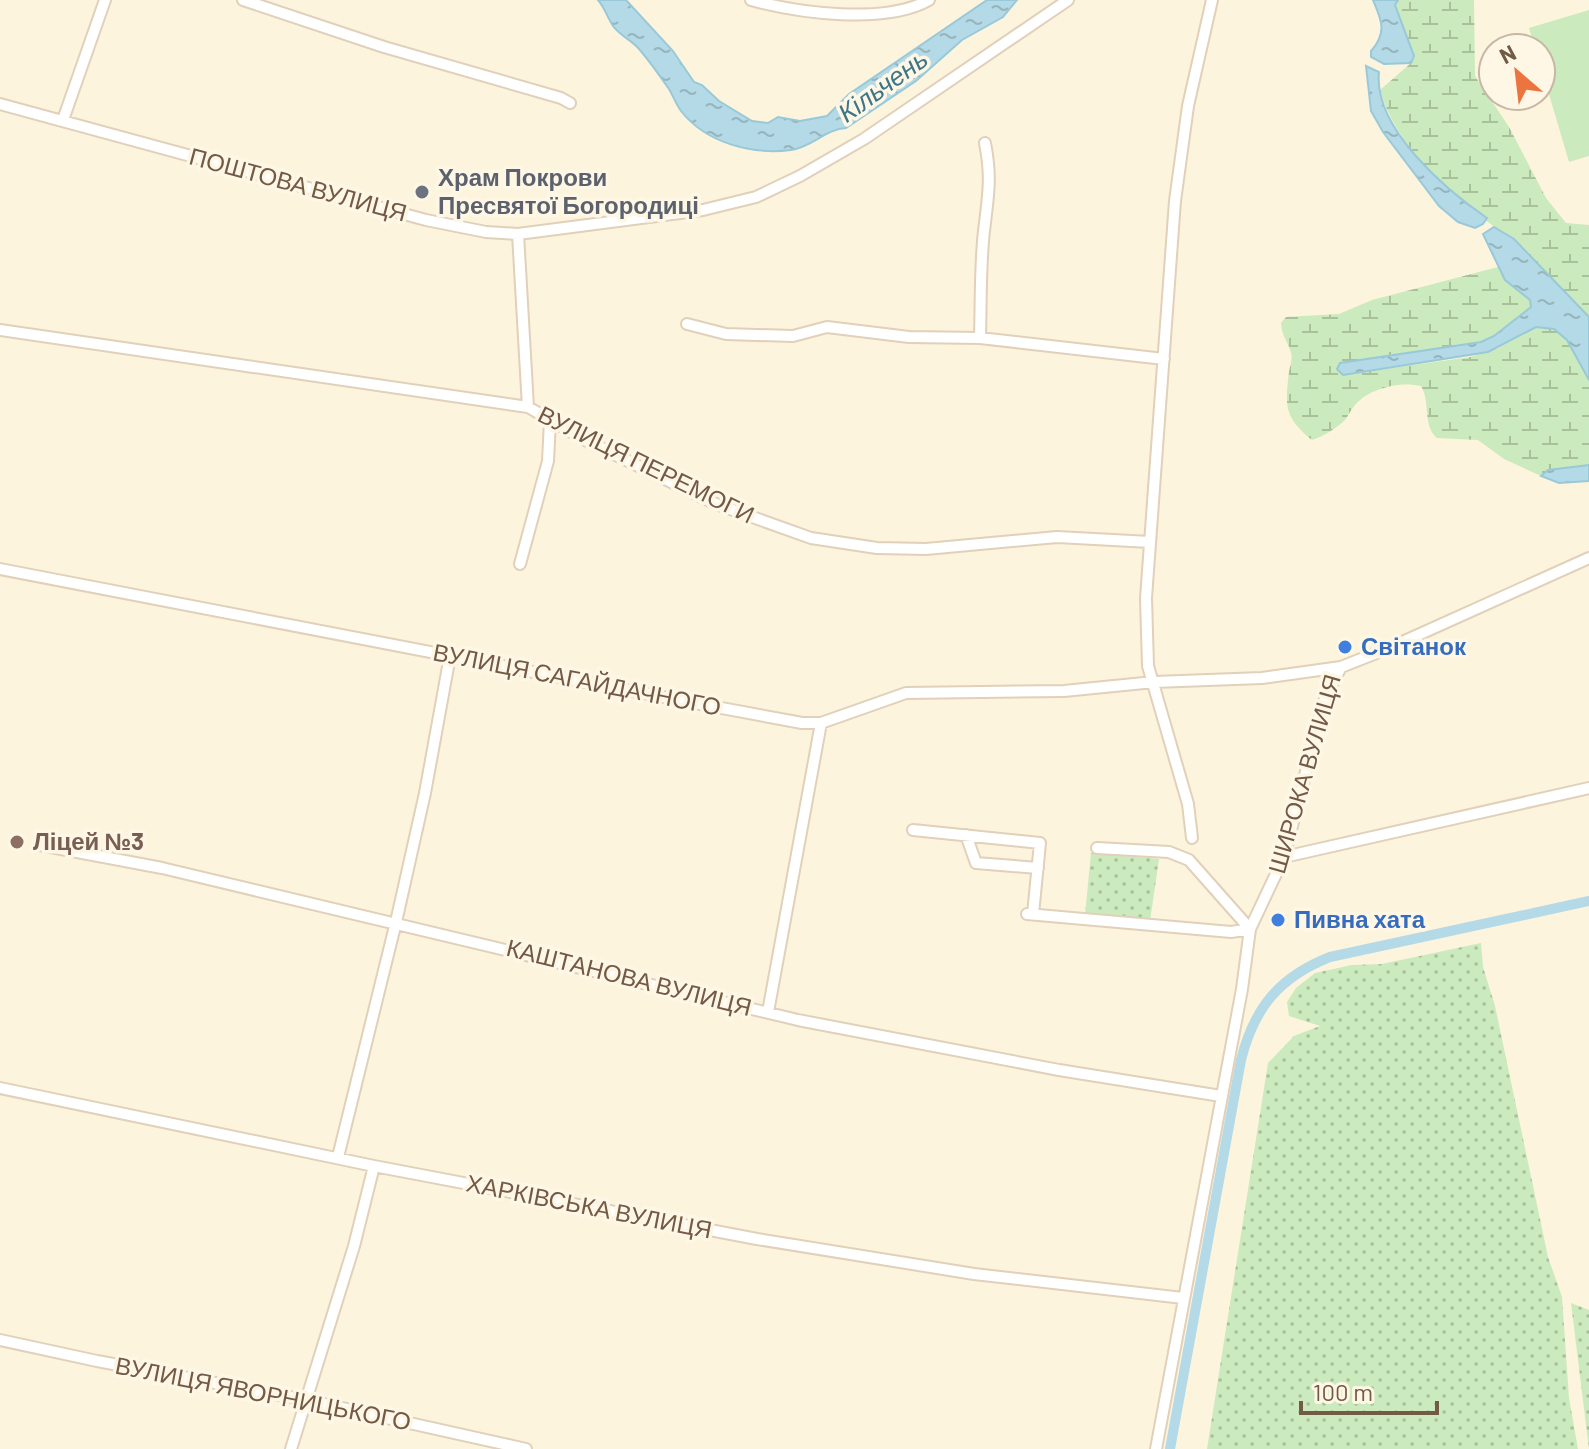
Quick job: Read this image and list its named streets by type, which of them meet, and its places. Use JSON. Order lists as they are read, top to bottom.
{
  "streets": {
    "street": [
      "ПОШТОВА ВУЛИЦЯ",
      "ВУЛИЦЯ ПЕРЕМОГИ",
      "ВУЛИЦЯ САГАЙДАЧНОГО",
      "ШИРОКА ВУЛИЦЯ",
      "КАШТАНОВА ВУЛИЦЯ",
      "ХАРКІВСЬКА ВУЛИЦЯ",
      "ВУЛИЦЯ ЯВОРНИЦЬКОГО"
    ]
  },
  "crossings": [
    ["ВУЛИЦЯ САГАЙДАЧНОГО", "ШИРОКА ВУЛИЦЯ"],
    ["ШИРОКА ВУЛИЦЯ", "КАШТАНОВА ВУЛИЦЯ"],
    ["ШИРОКА ВУЛИЦЯ", "ХАРКІВСЬКА ВУЛИЦЯ"]
  ],
  "water": ["Кільчень"],
  "places": [
    "Храм Покрови Пресвятої Богородиці",
    "Світанок",
    "Ліцей №3",
    "Пивна хата"
  ],
  "scale_bar": "100 m",
  "north": "top left"
}
